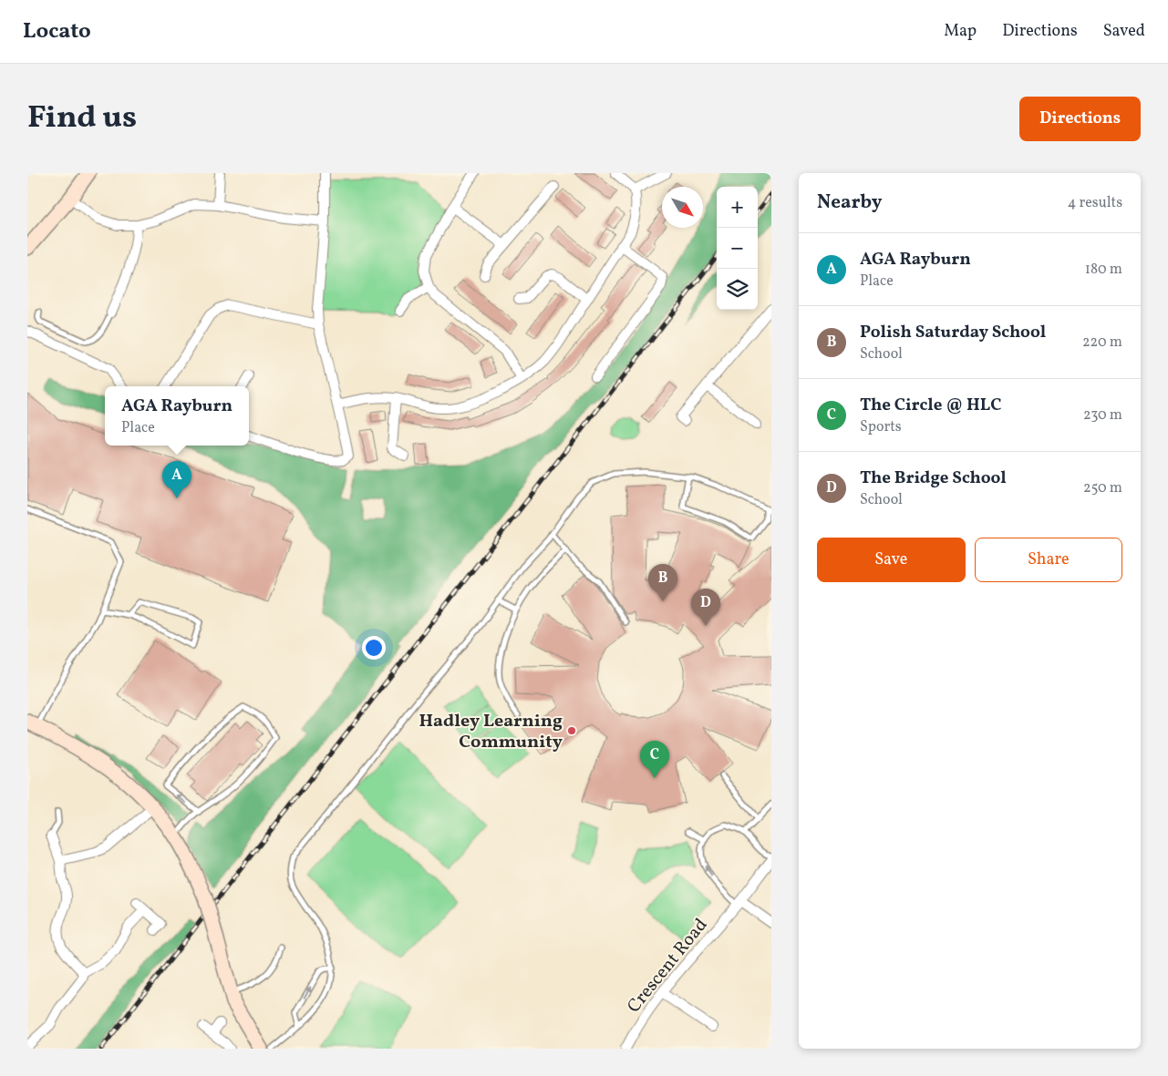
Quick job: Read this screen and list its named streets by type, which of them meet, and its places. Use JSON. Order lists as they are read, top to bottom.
{
  "streets": {
    "street": ["Crescent Road"]
  },
  "places": ["Hadley Learning Community"],
  "north": "bottom right",
  "page": {
    "header": "Locato",
    "nav": ["Map", "Directions", "Saved"],
    "title": "Find us",
    "buttons": [
      "Directions",
      ["Save", "Share"]
    ],
    "heading": ["Nearby", "4 results"],
    "map_buttons": ["+", "−"],
    "list": [
      {
        "mark": "A",
        "name": "AGA Rayburn",
        "note": "Place",
        "value": "180 m"
      },
      {
        "mark": "B",
        "name": "Polish Saturday School",
        "note": "School",
        "value": "220 m"
      },
      {
        "mark": "C",
        "name": "The Circle @ HLC",
        "note": "Sports",
        "value": "230 m"
      },
      {
        "mark": "D",
        "name": "The Bridge School",
        "note": "School",
        "value": "250 m"
      }
    ],
    "popup": ["AGA Rayburn", "Place"],
    "pins": [
      "A",
      "B",
      "D",
      "C"
    ]
  }
}
